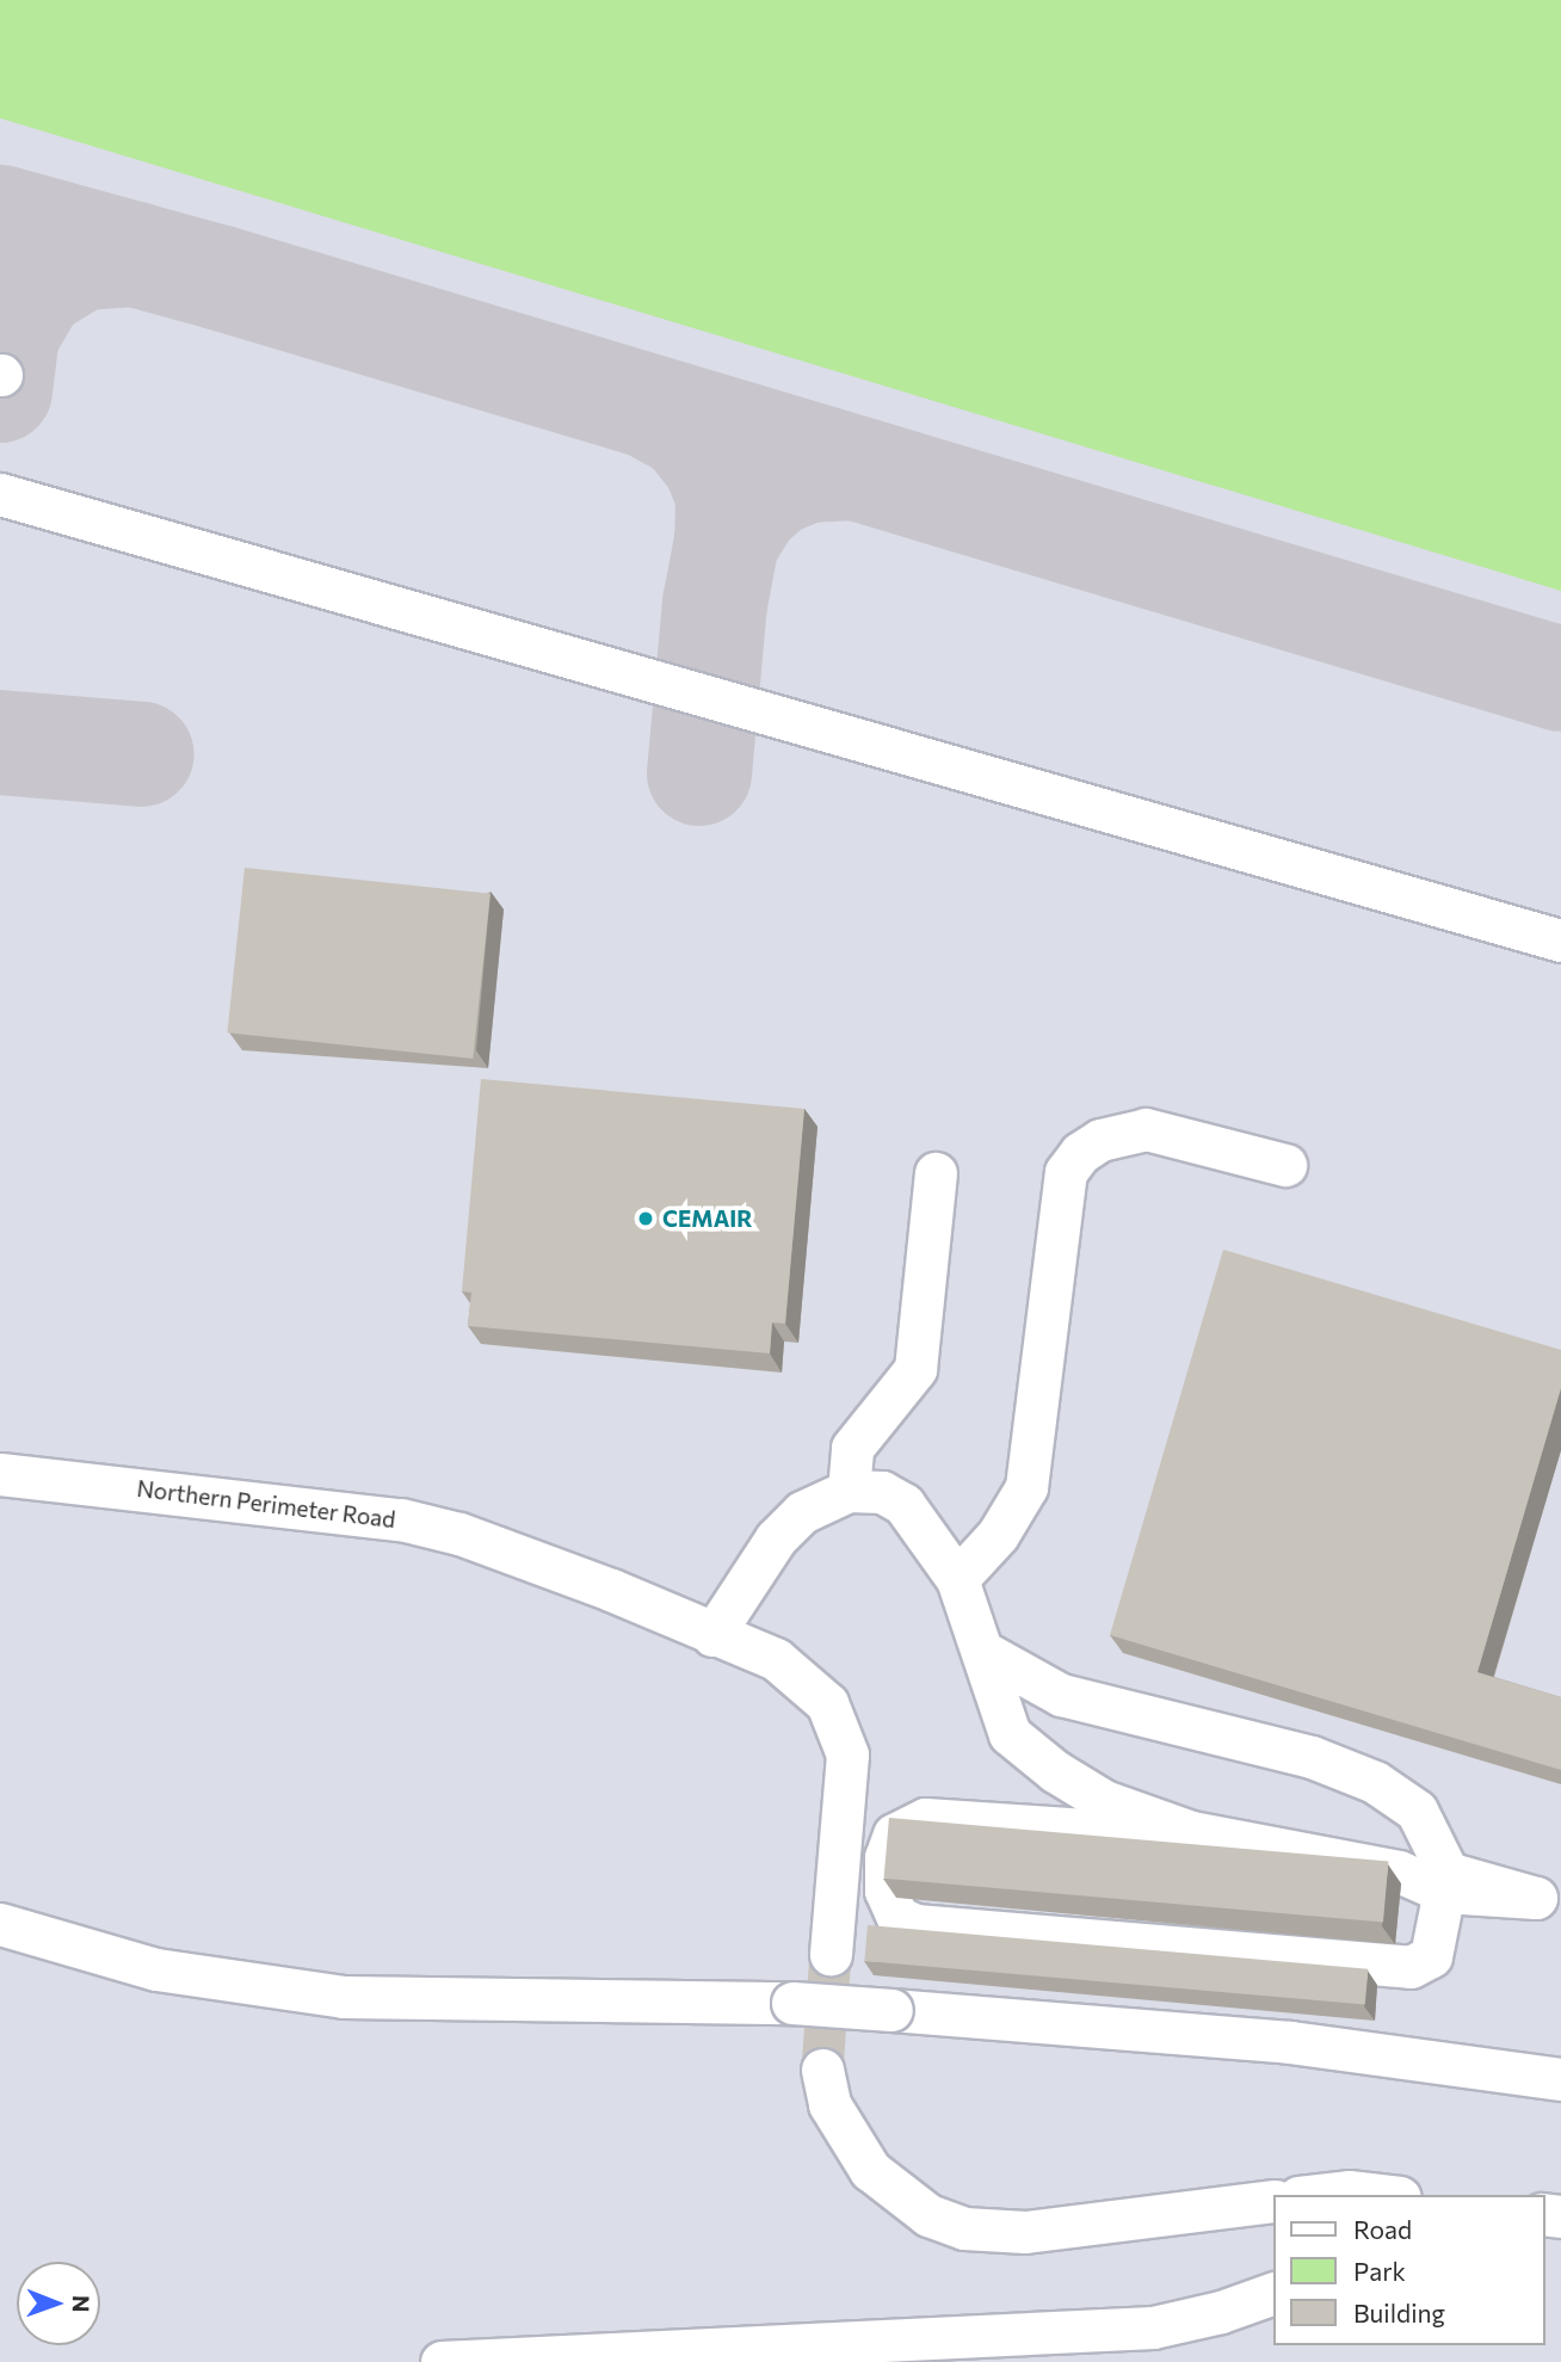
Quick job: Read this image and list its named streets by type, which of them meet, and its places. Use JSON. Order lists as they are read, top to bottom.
{
  "streets": {
    "lane": ["Northern Perimeter Road"]
  },
  "places": ["CEMAIR"],
  "legend": ["Road", "Park", "Building"],
  "north": "right"
}
